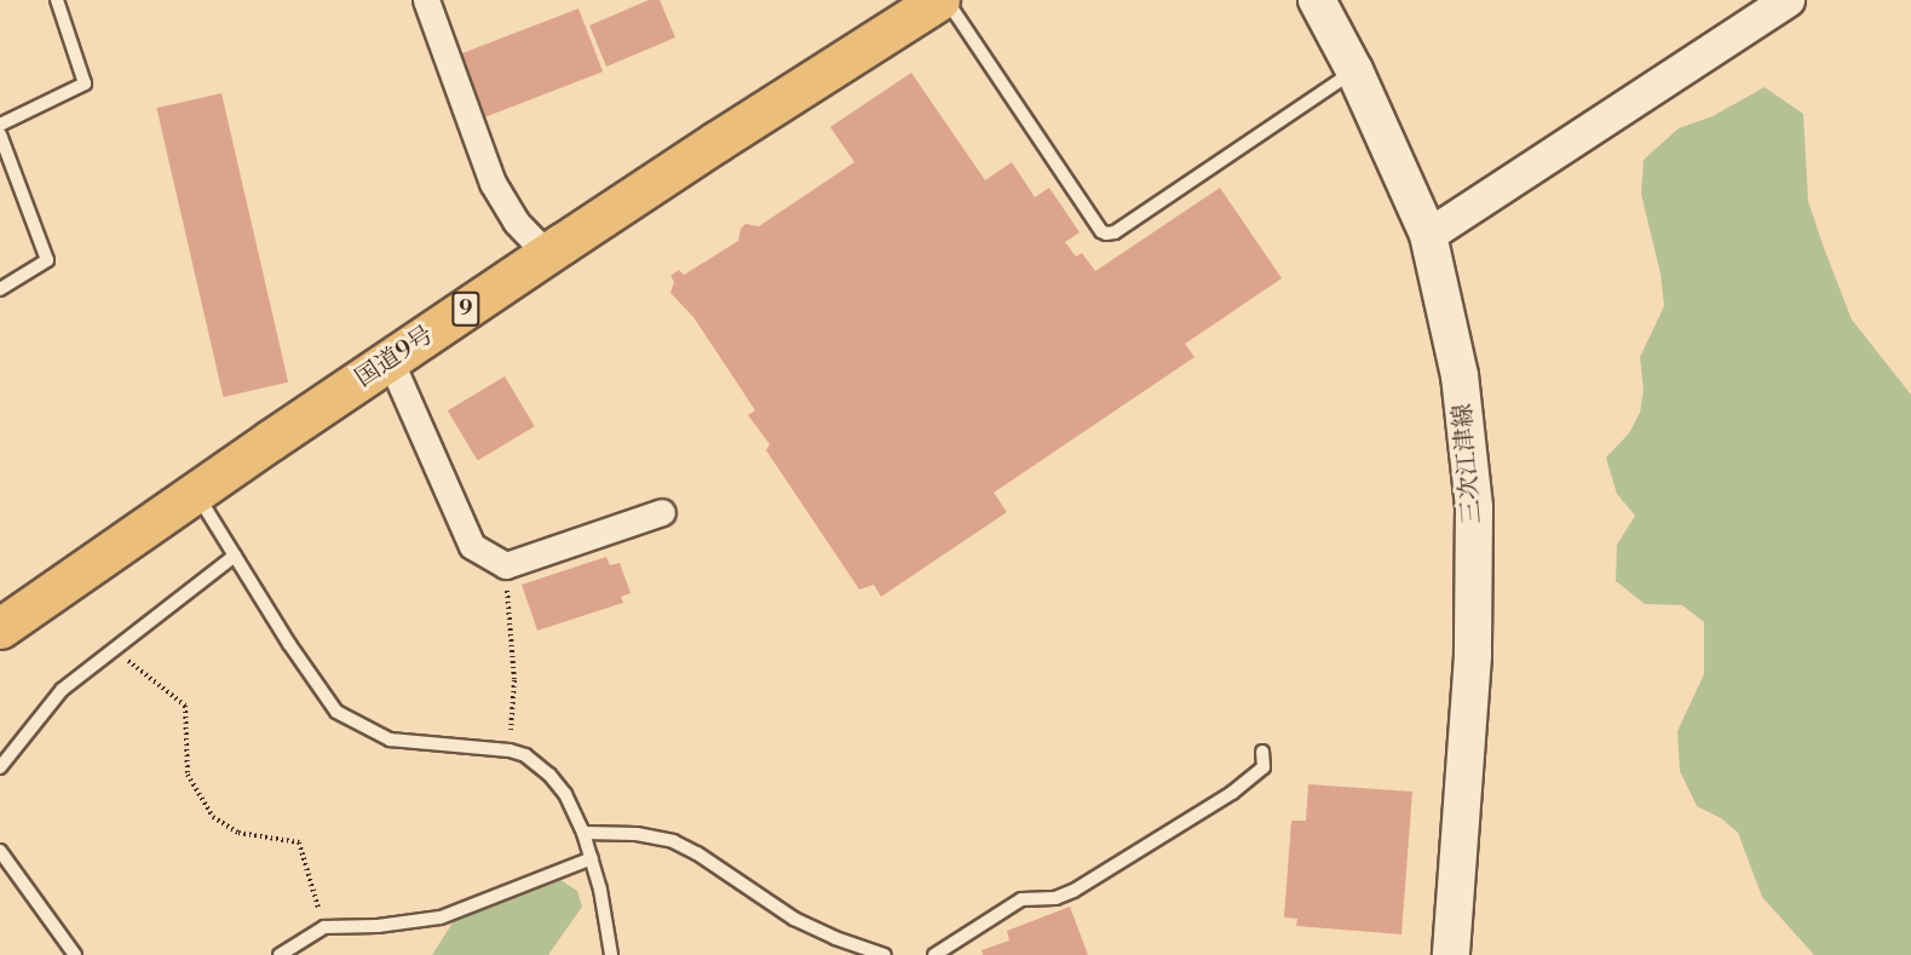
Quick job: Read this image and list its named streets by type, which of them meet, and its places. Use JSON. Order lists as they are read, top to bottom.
{
  "streets": {
    "highway": ["9", "国道9号"],
    "main road": ["三次江津線"]
  }
}
